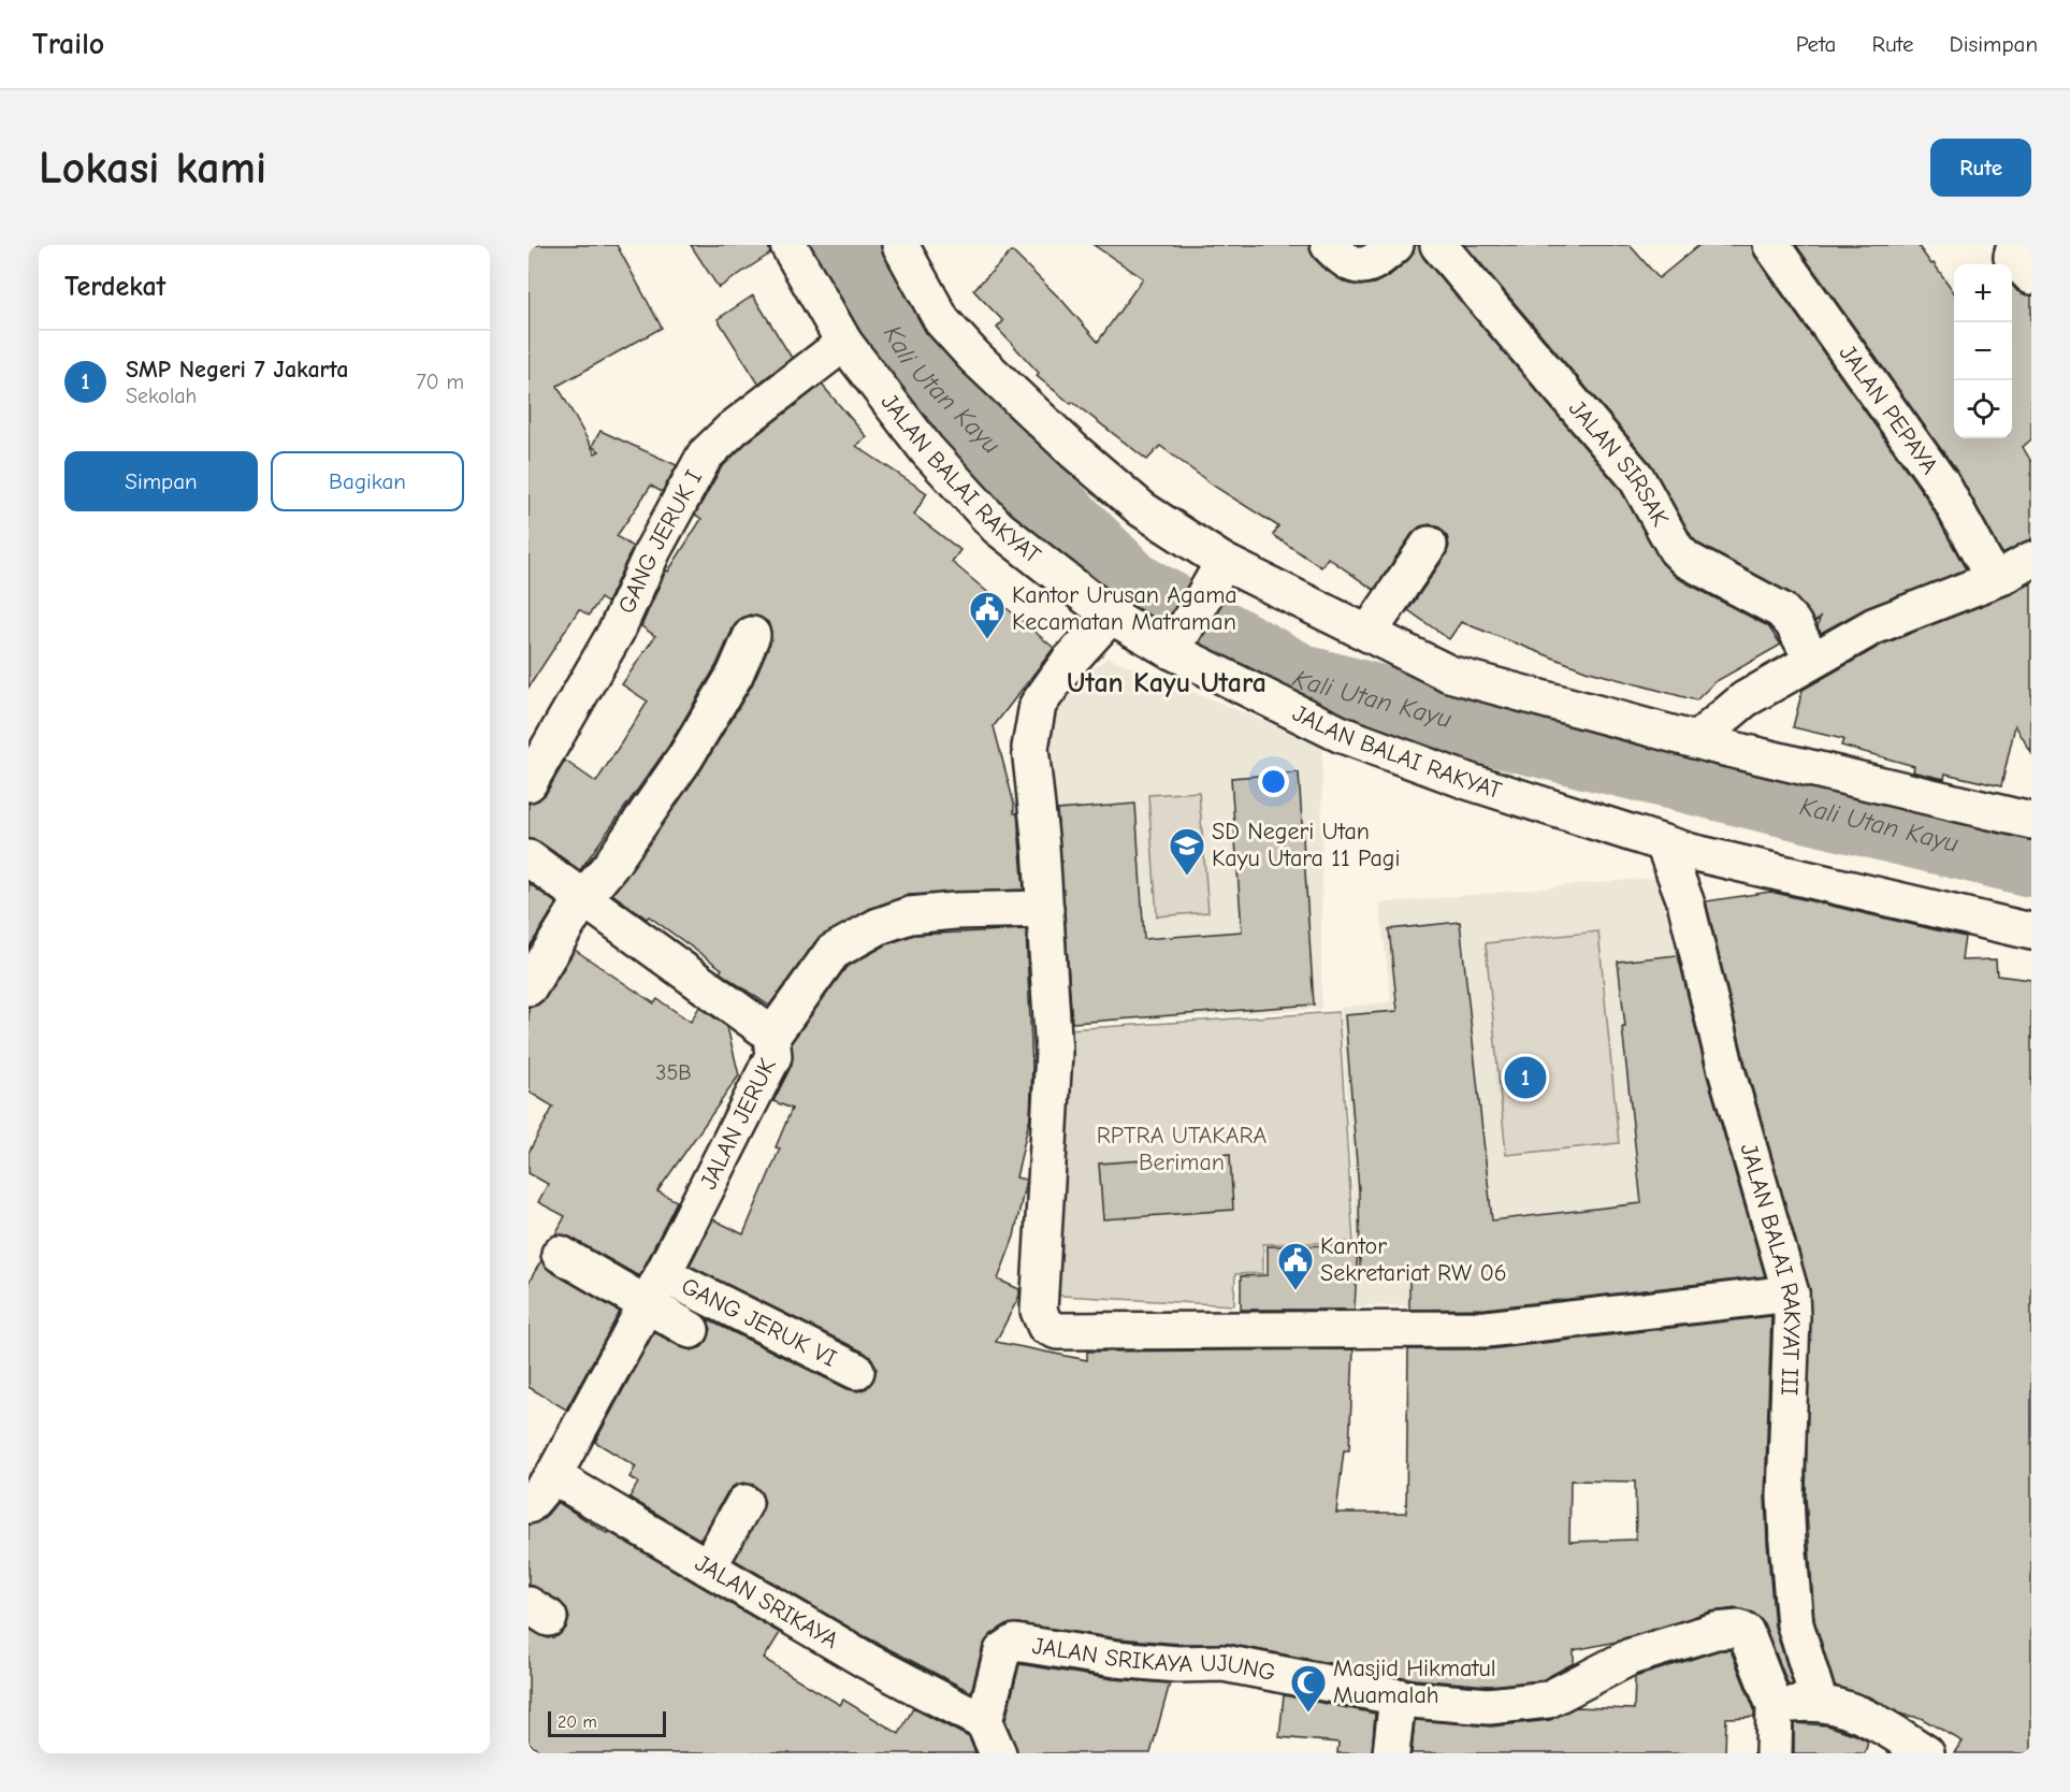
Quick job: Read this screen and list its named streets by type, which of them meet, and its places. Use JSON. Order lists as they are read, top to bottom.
{
  "streets": {
    "street": [
      "JALAN PEPAYA",
      "JALAN SIRSAK",
      "JALAN BALAI RAKYAT",
      "GANG JERUK I",
      "JALAN JERUK",
      "JALAN BALAI RAKYAT III",
      "GANG JERUK VI",
      "JALAN SRIKAYA",
      "JALAN SRIKAYA UJUNG"
    ]
  },
  "crossings": [
    ["JALAN BALAI RAKYAT", "GANG JERUK I"],
    ["JALAN BALAI RAKYAT", "JALAN BALAI RAKYAT III"],
    ["JALAN JERUK", "GANG JERUK VI"],
    ["JALAN JERUK", "JALAN SRIKAYA"],
    ["JALAN SRIKAYA", "JALAN SRIKAYA UJUNG"]
  ],
  "districts": ["Utan Kayu Utara"],
  "water": ["Kali Utan Kayu"],
  "parks": ["RPTRA UTAKARA Beriman"],
  "places": {
    "public building": ["Kantor Urusan Agama Kecamatan Matraman", "Kantor Sekretariat RW 06"],
    "school or university": ["SD Negeri Utan Kayu Utara 11 Pagi"],
    "mosque": ["Masjid Hikmatul Muamalah"]
  },
  "house_numbers": ["35B"],
  "scale_bar": "20 m",
  "page": {
    "header": "Trailo",
    "nav": ["Peta", "Rute", "Disimpan"],
    "buttons": [
      "Rute",
      ["Simpan", "Bagikan"]
    ],
    "title": "Lokasi kami",
    "heading": "Terdekat",
    "map_buttons": ["+", "−"],
    "list": [
      {
        "mark": "1",
        "name": "SMP Negeri 7 Jakarta",
        "note": "Sekolah",
        "value": "70 m"
      }
    ],
    "pins": "1",
    "scale": "20 m"
  }
}
